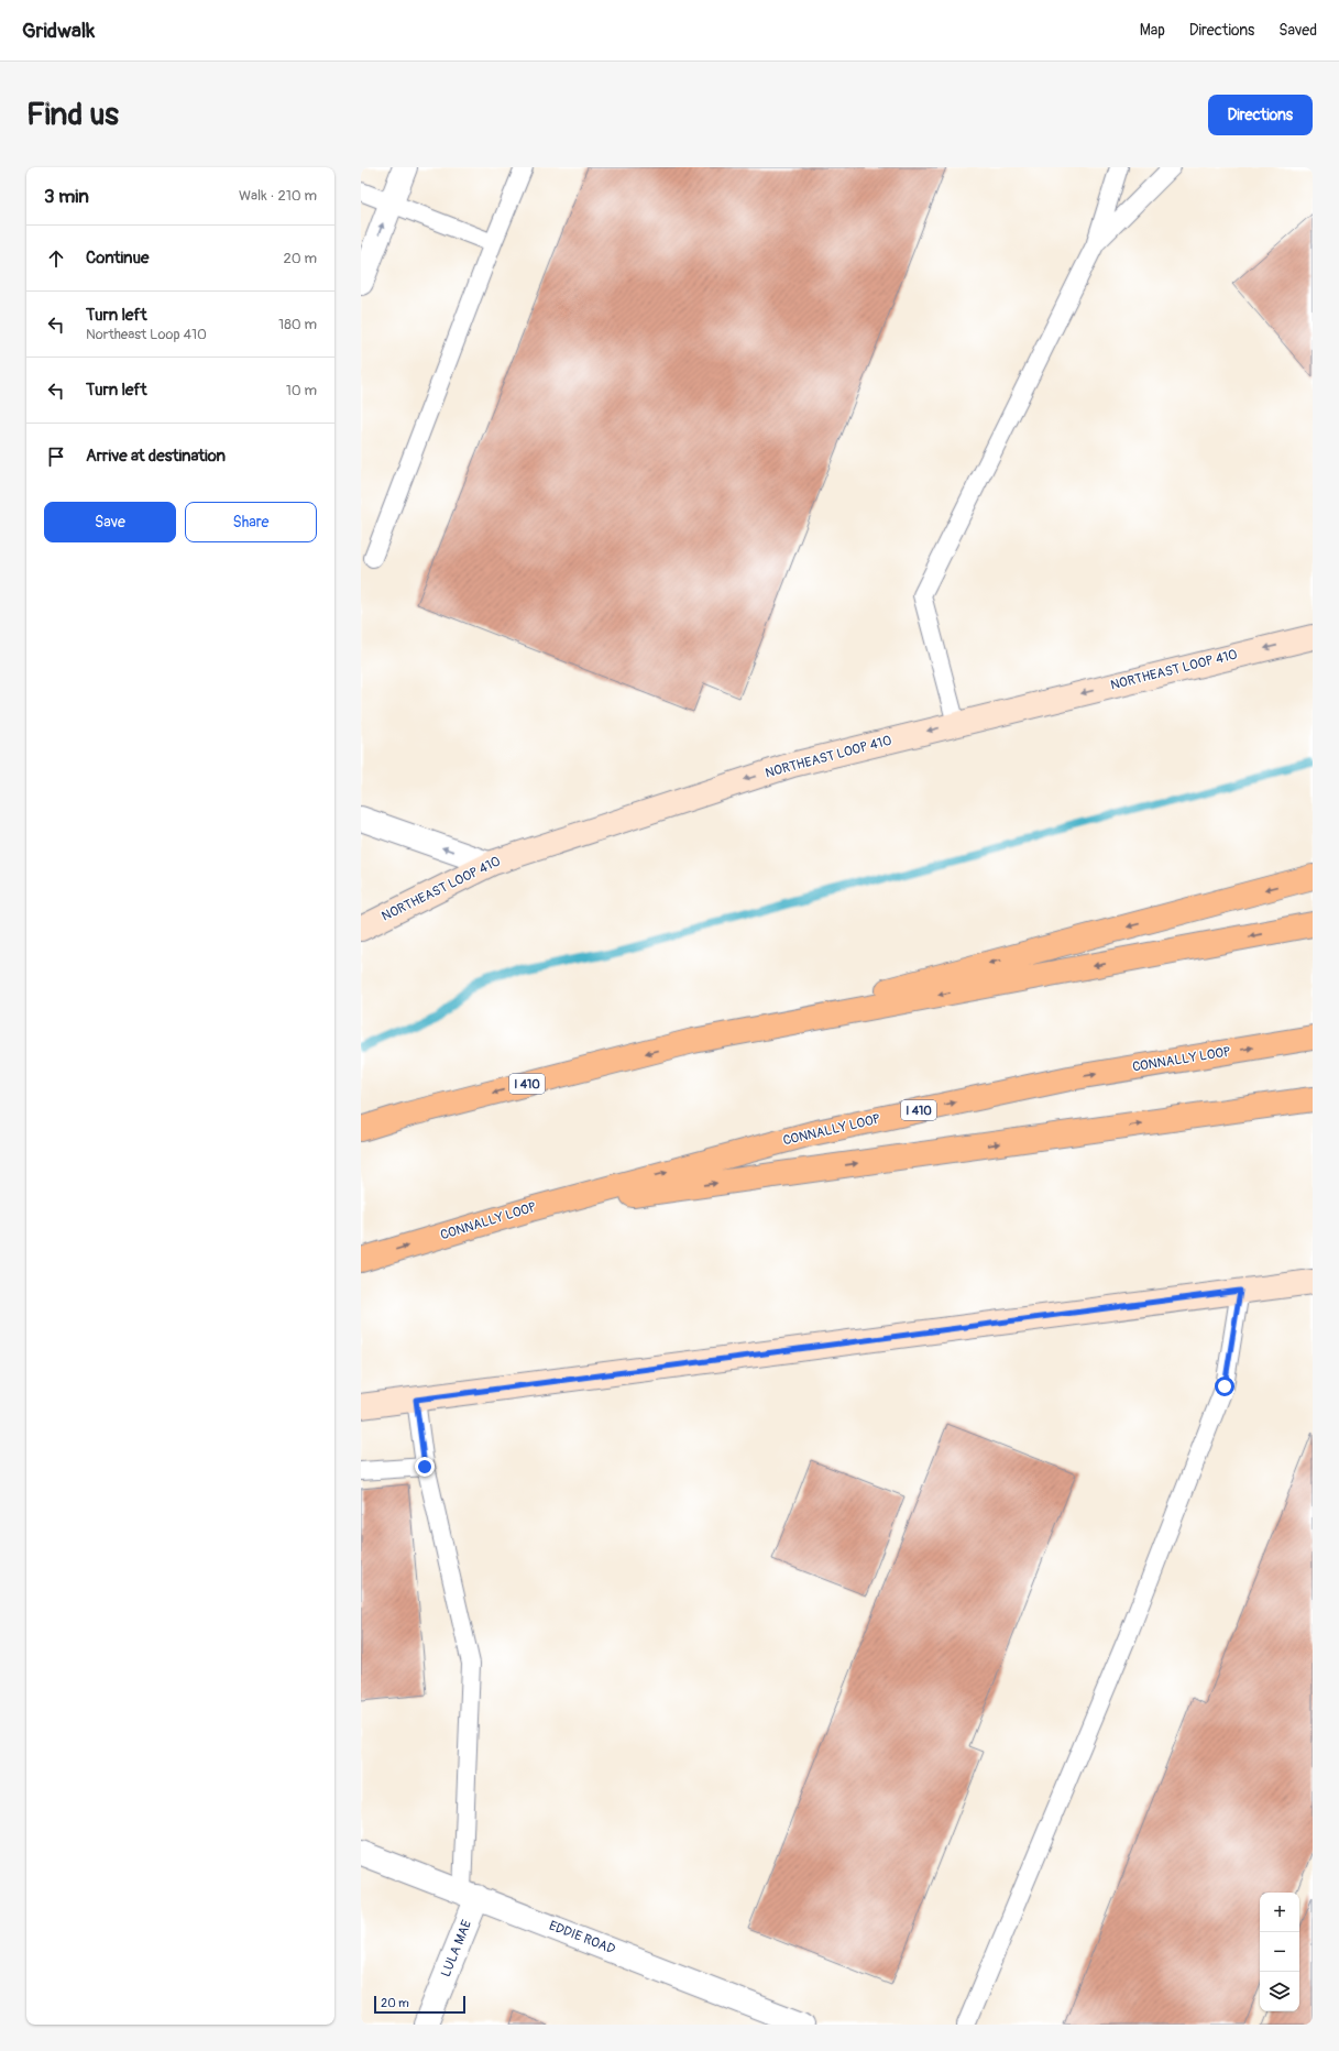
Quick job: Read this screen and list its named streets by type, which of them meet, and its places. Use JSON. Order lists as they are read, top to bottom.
{
  "streets": {
    "highway": ["CONNALLY LOOP", "I 410"],
    "main road": ["NORTHEAST LOOP 410"],
    "street": ["EDDIE ROAD", "LULA MAE"]
  },
  "crossings": [
    ["EDDIE ROAD", "LULA MAE"]
  ],
  "one_way": ["NORTHEAST LOOP 410"],
  "scale_bar": "20 m",
  "page": {
    "header": "Gridwalk",
    "nav": ["Map", "Directions", "Saved"],
    "buttons": [
      "Directions",
      ["Save", "Share"]
    ],
    "title": "Find us",
    "heading": ["3 min", "Walk · 210 m"],
    "list": [
      ["Continue", "20 m"],
      ["Turn left", "Northeast Loop 410", "180 m"],
      ["Turn left", "10 m"],
      "Arrive at destination"
    ],
    "map_buttons": ["+", "−"],
    "scale": "20 m"
  }
}
